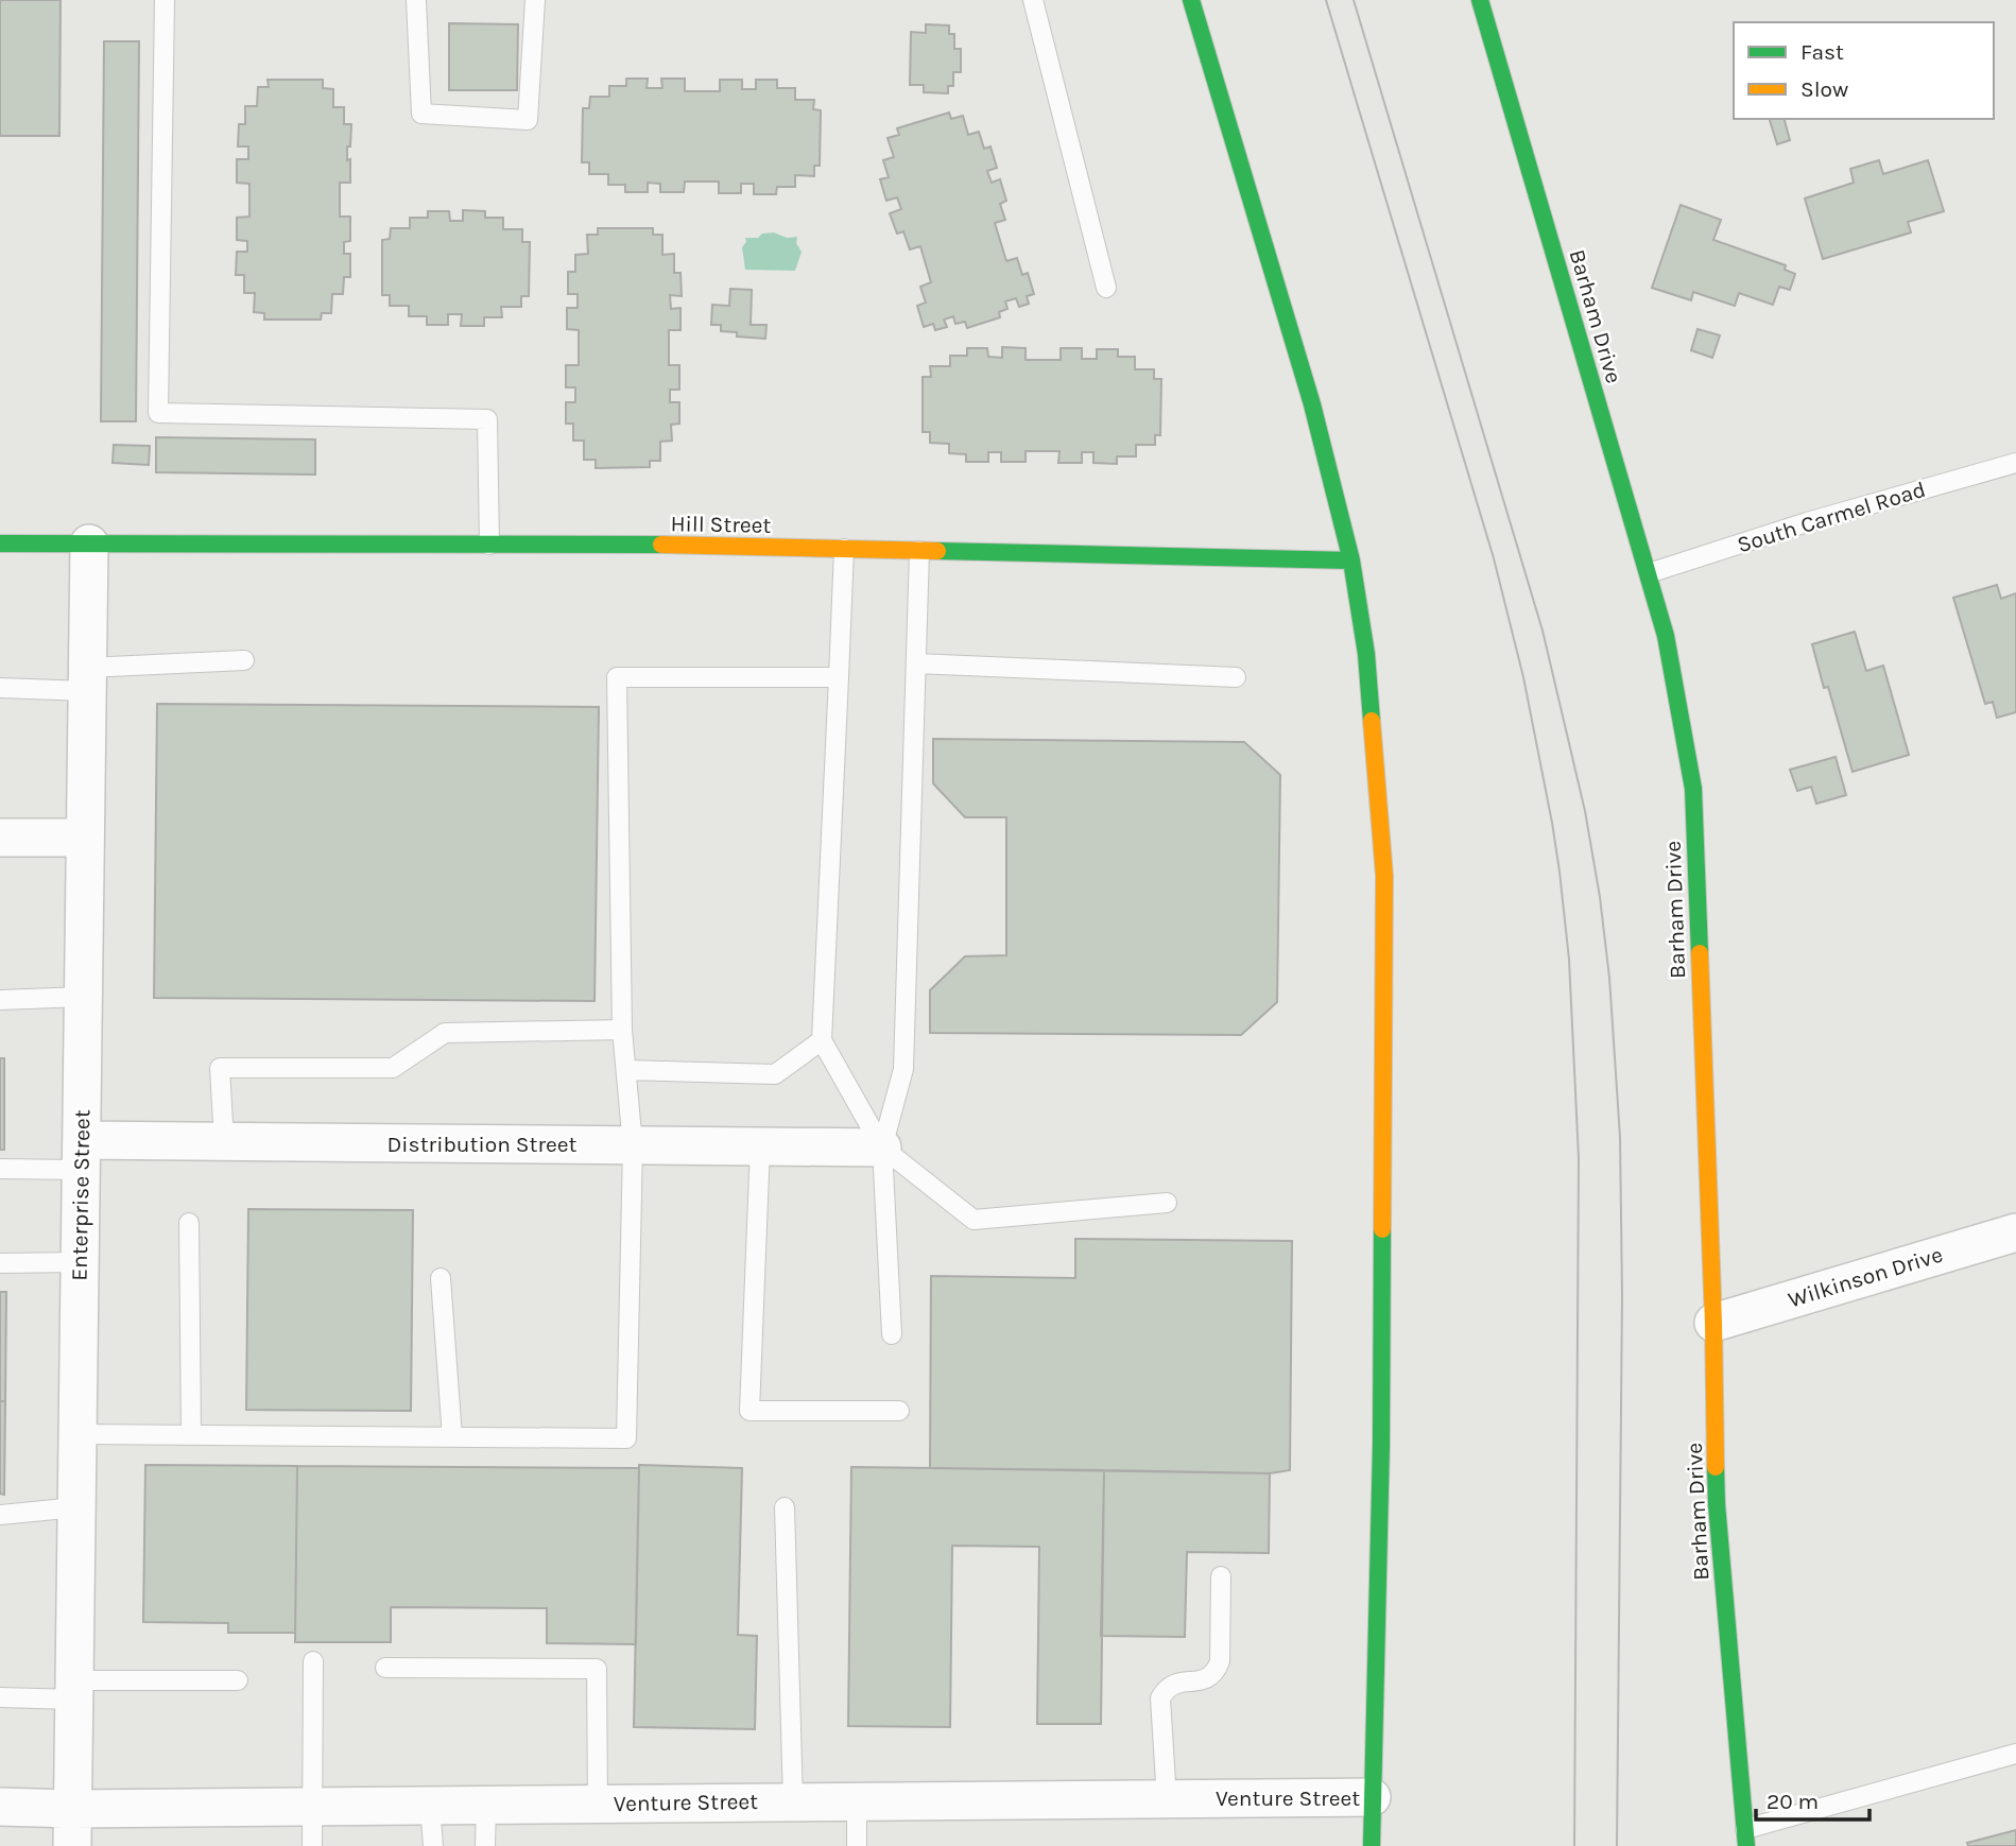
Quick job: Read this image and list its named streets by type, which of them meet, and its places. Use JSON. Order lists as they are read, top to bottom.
{
  "streets": {
    "street": [
      "Barham Drive",
      "Hill Street",
      "Distribution Street",
      "Enterprise Street",
      "Wilkinson Drive",
      "Venture Street"
    ],
    "lane": ["South Carmel Road"]
  },
  "crossings": [
    ["Barham Drive", "South Carmel Road"],
    ["Barham Drive", "Wilkinson Drive"],
    ["Hill Street", "Enterprise Street"],
    ["Distribution Street", "Enterprise Street"],
    ["Enterprise Street", "Venture Street"]
  ],
  "legend": ["Fast", "Slow"],
  "scale_bar": "20 m"
}
